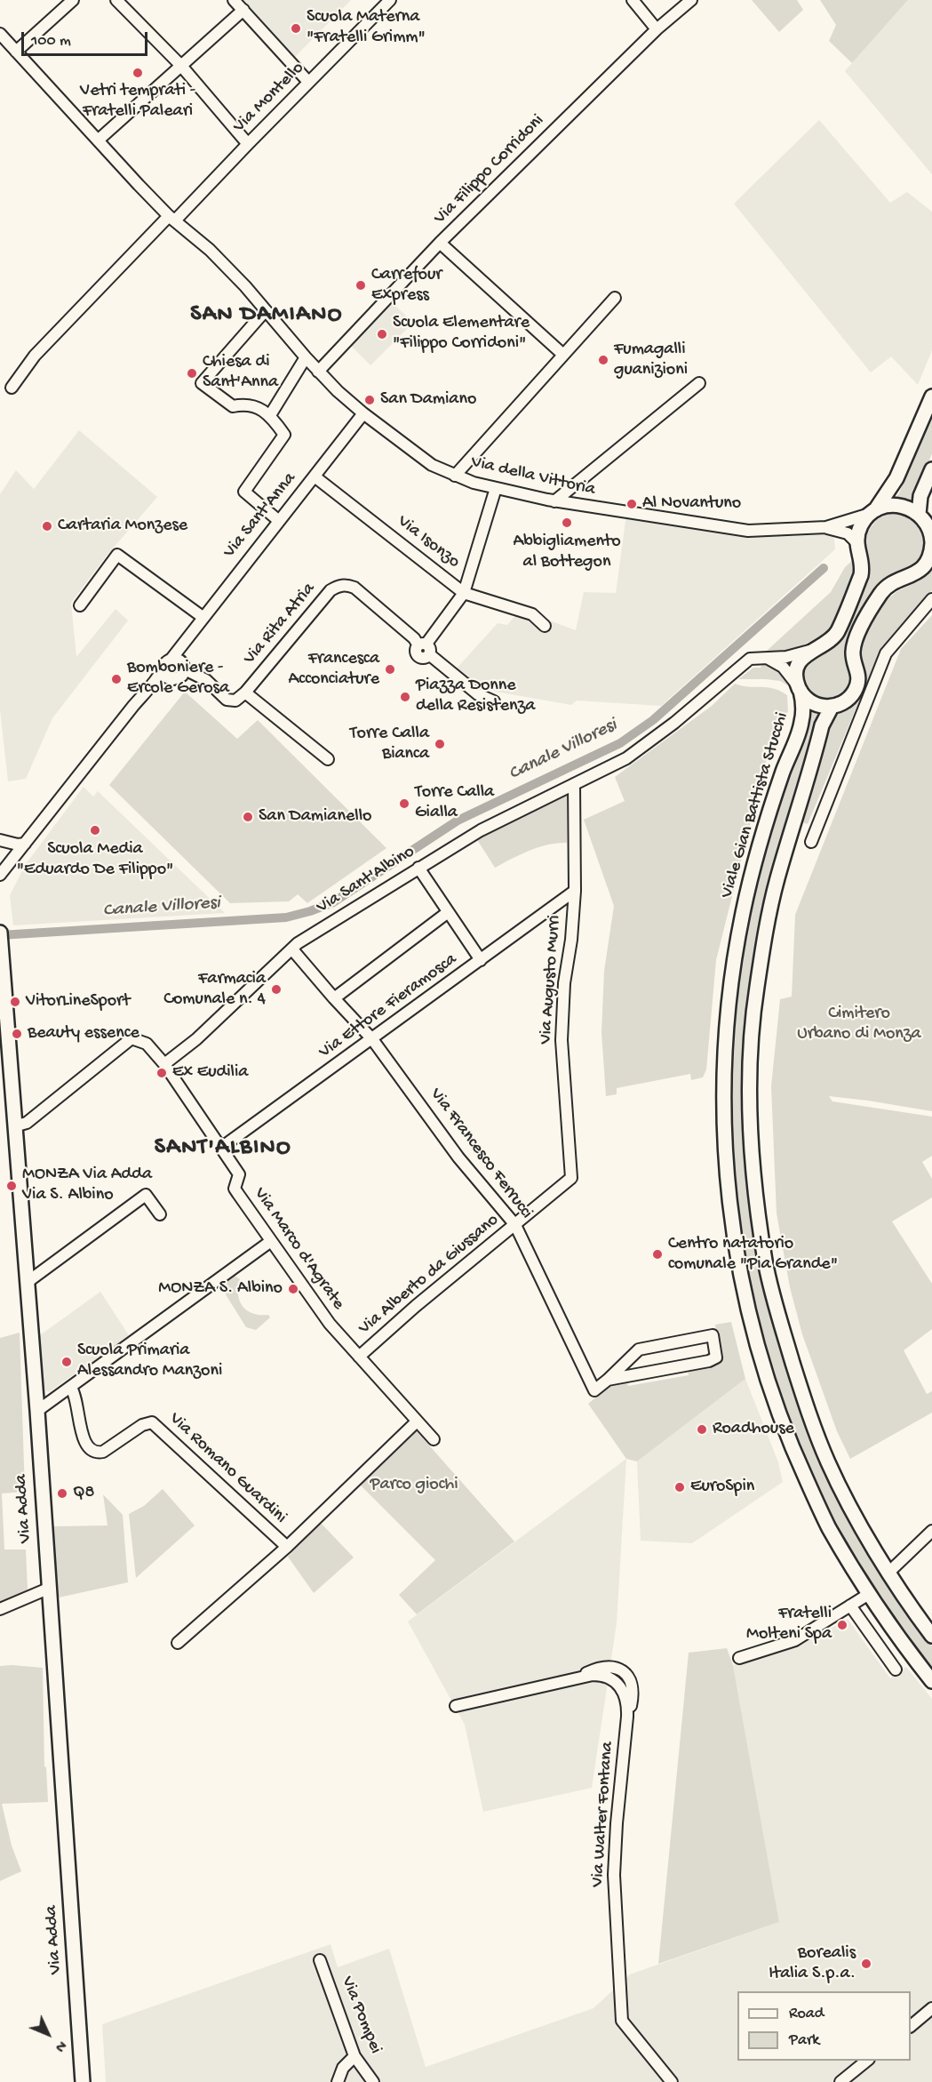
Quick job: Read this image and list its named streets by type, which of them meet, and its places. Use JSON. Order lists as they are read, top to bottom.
{
  "streets": {
    "main road": ["Viale Gian Battista Stucchi", "Via Adda"],
    "street": [
      "Via Montello",
      "Via Filippo Corridoni",
      "Via della Vittoria",
      "Via Sant'Anna",
      "Via Isonzo",
      "Via Rita Atria",
      "Via Sant'Albino",
      "Via Augusto Murri",
      "Via Ettore Fieramosca",
      "Via Francesco Ferrucci",
      "Via Marco d'Agrate",
      "Via Alberto da Giussano",
      "Via Romano Guardini",
      "Via Walter Fontana",
      "Via Pompei"
    ]
  },
  "crossings": [
    ["Via Montello", "Via della Vittoria"],
    ["Via Filippo Corridoni", "Via della Vittoria"],
    ["Via della Vittoria", "Via Sant'Anna"],
    ["Via Sant'Anna", "Via Isonzo"],
    ["Via Sant'Anna", "Via Rita Atria"],
    ["Viale Gian Battista Stucchi", "Via Sant'Albino"],
    ["Via Sant'Albino", "Via Augusto Murri"],
    ["Via Sant'Albino", "Via Francesco Ferrucci"],
    ["Via Sant'Albino", "Via Marco d'Agrate"],
    ["Via Augusto Murri", "Via Ettore Fieramosca"],
    ["Via Augusto Murri", "Via Alberto da Giussano"],
    ["Via Ettore Fieramosca", "Via Francesco Ferrucci"],
    ["Via Ettore Fieramosca", "Via Marco d'Agrate"],
    ["Via Francesco Ferrucci", "Via Alberto da Giussano"],
    ["Via Marco d'Agrate", "Via Alberto da Giussano"],
    ["Via Marco d'Agrate", "Via Romano Guardini"]
  ],
  "districts": ["SAN DAMIANO", "SANT'ALBINO"],
  "water": ["Canale Villoresi"],
  "parks": ["Cimitero Urbano di Monza", "Parco giochi"],
  "places": [
    "Scuola Materna \"Fratelli Grimm\"",
    "Vetri temprati - Fratelli Paleari",
    "Carrefour Express",
    "Scuola Elementare \"Filippo Corridoni\"",
    "Fumagalli guanizioni",
    "Chiesa di Sant'Anna",
    "San Damiano",
    "Al Novantuno",
    "Abbigliamento al Bottegon",
    "Cartaria Monzese",
    "Francesca Acconciature",
    "Bomboniere - Ercole Gerosa",
    "Piazza Donne della Resistenza",
    "Torre Calla Bianca",
    "Torre Calla Gialla",
    "San Damianello",
    "Scuola Media \"Eduardo De Filippo\"",
    "Farmacia Comunale n. 4",
    "VitorLineSport",
    "Beauty essence",
    "Ex Eudilia",
    "MONZA Via Adda Via S. Albino",
    "Centro natatorio comunale \"Pia Grande\"",
    "MONZA S. Albino",
    "Scuola Primaria Alessandro Manzoni",
    "Roadhouse",
    "EuroSpin",
    "Q8",
    "Fratelli Molteni Spa",
    "Borealis Italia S.p.a."
  ],
  "legend": ["Road", "Park"],
  "scale_bar": "100 m",
  "north": "bottom right"
}
